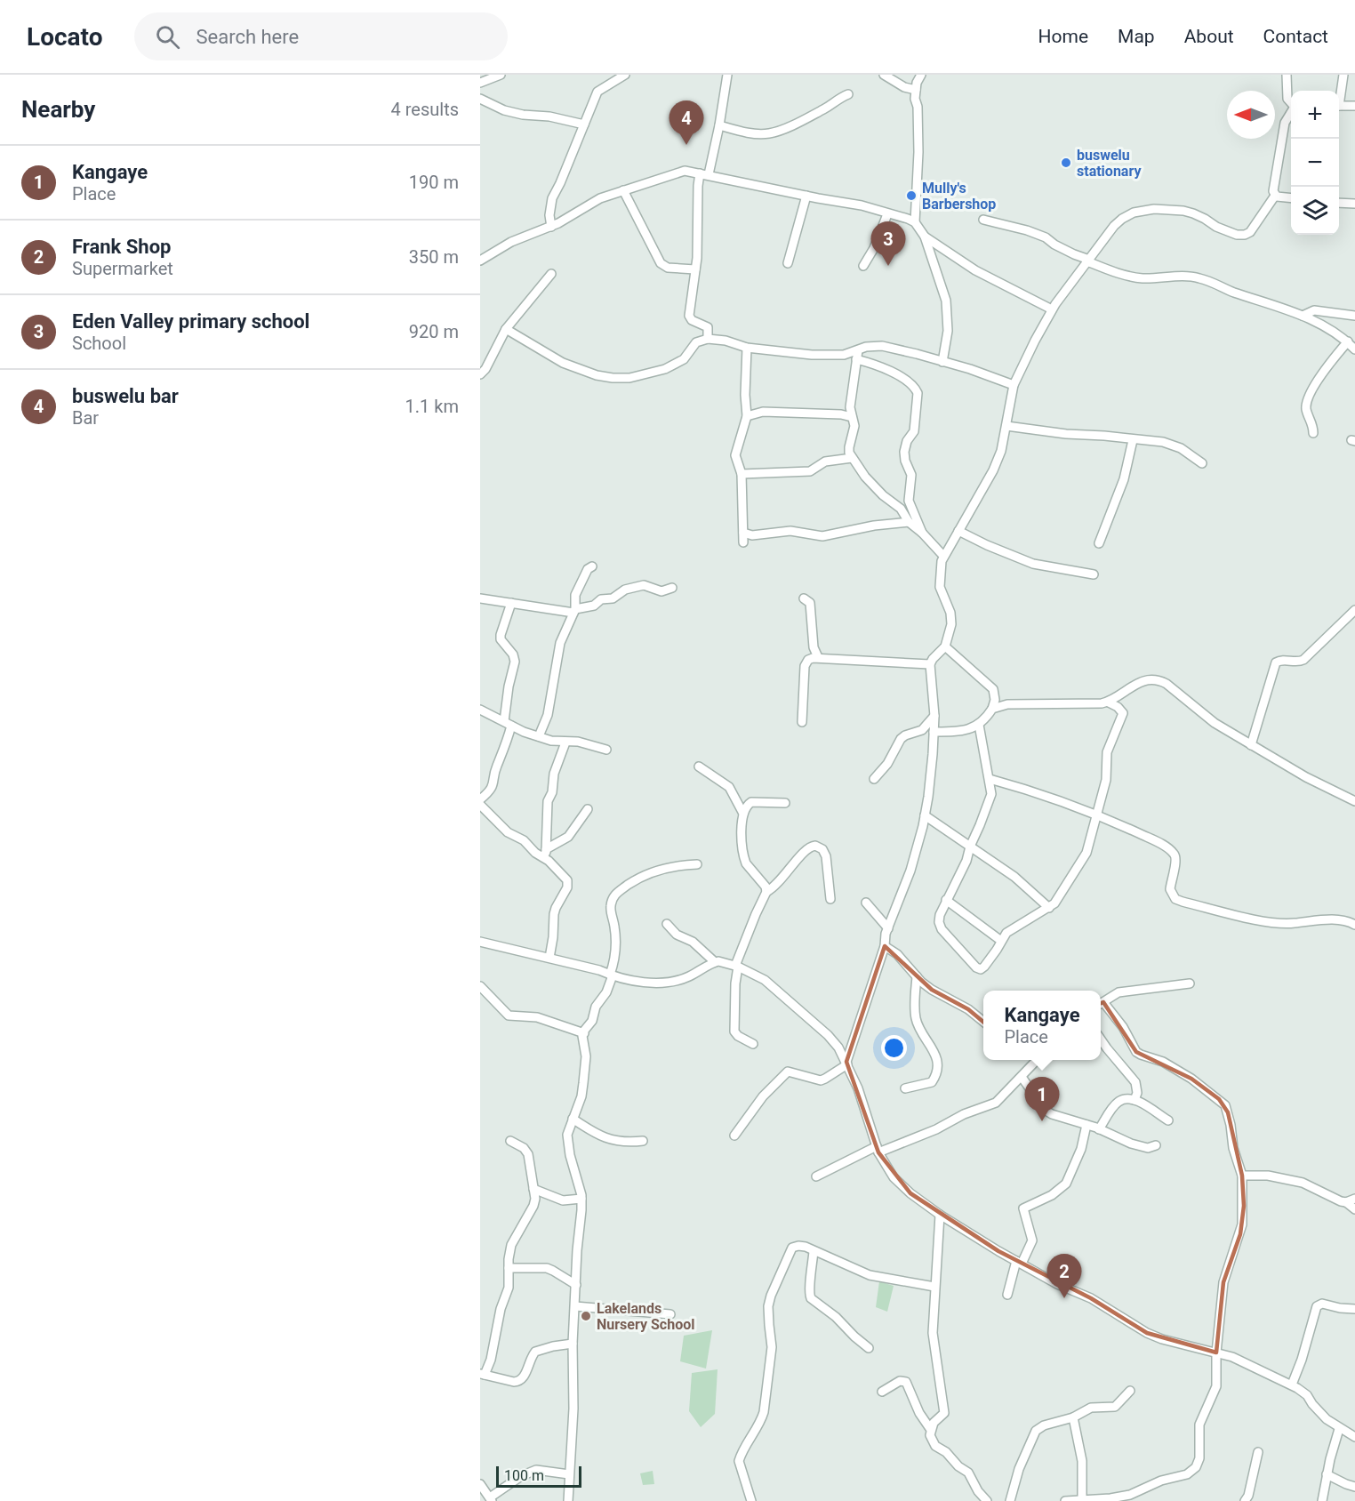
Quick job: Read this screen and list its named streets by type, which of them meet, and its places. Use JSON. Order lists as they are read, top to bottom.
{
  "places": ["buswelu stationary", "Mully's Barbershop", "Lakelands Nursery School"],
  "scale_bar": "100 m",
  "north": "left",
  "page": {
    "header": "Locato",
    "search": "Search here",
    "nav": [
      "Home",
      "Map",
      "About",
      "Contact"
    ],
    "heading": ["Nearby", "4 results"],
    "map_buttons": ["+", "−"],
    "pins": [
      "4",
      "3",
      "1",
      "2"
    ],
    "list": [
      {
        "mark": "1",
        "name": "Kangaye",
        "note": "Place",
        "value": "190 m"
      },
      {
        "mark": "2",
        "name": "Frank Shop",
        "note": "Supermarket",
        "value": "350 m"
      },
      {
        "mark": "3",
        "name": "Eden Valley primary school",
        "note": "School",
        "value": "920 m"
      },
      {
        "mark": "4",
        "name": "buswelu bar",
        "note": "Bar",
        "value": "1.1 km"
      }
    ],
    "popup": ["Kangaye", "Place"],
    "scale": "100 m"
  }
}
